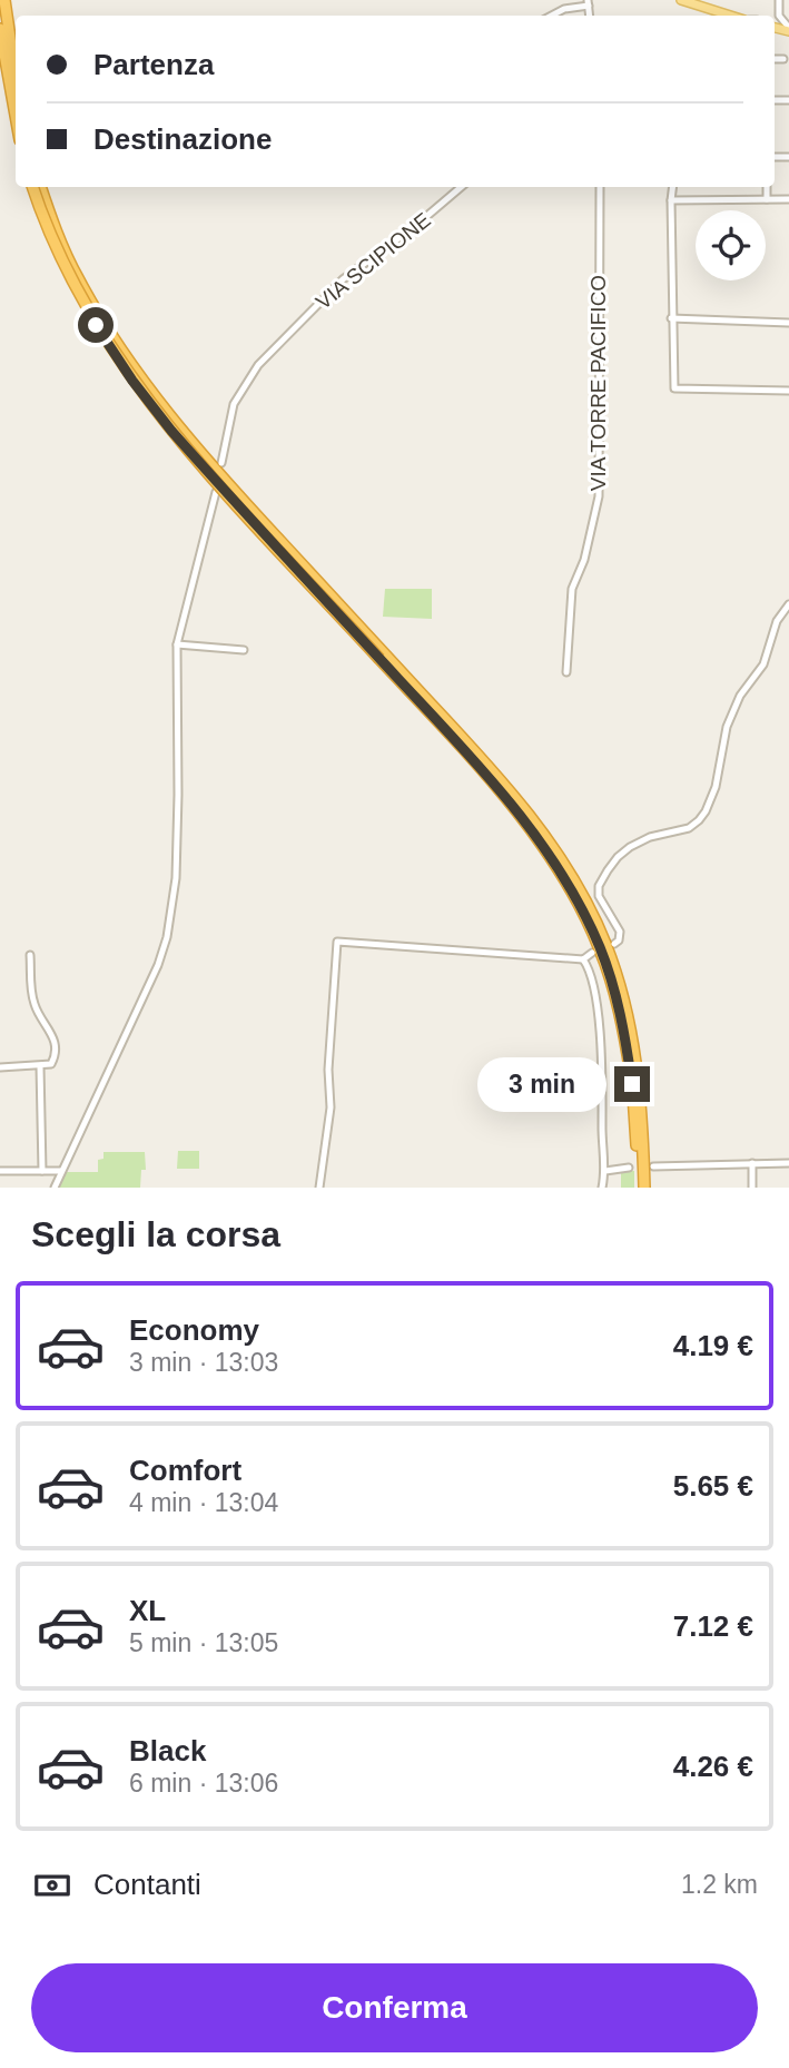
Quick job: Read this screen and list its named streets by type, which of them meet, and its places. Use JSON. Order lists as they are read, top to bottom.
{
  "streets": {
    "street": ["VIA SCIPIONE", "VIA TORRE PACIFICO"]
  },
  "page": {
    "banner": ["Partenza", "Destinazione"],
    "bubble": "3 min",
    "heading": "Scegli la corsa",
    "list": [
      {
        "name": "Economy",
        "note": "3 min · 13:03",
        "value": "4.19 €"
      },
      {
        "name": "Comfort",
        "note": "4 min · 13:04",
        "value": "5.65 €"
      },
      {
        "name": "XL",
        "note": "5 min · 13:05",
        "value": "7.12 €"
      },
      {
        "name": "Black",
        "note": "6 min · 13:06",
        "value": "4.26 €"
      }
    ],
    "pay": ["Contanti", "1.2 km"],
    "buttons": "Conferma"
  }
}
